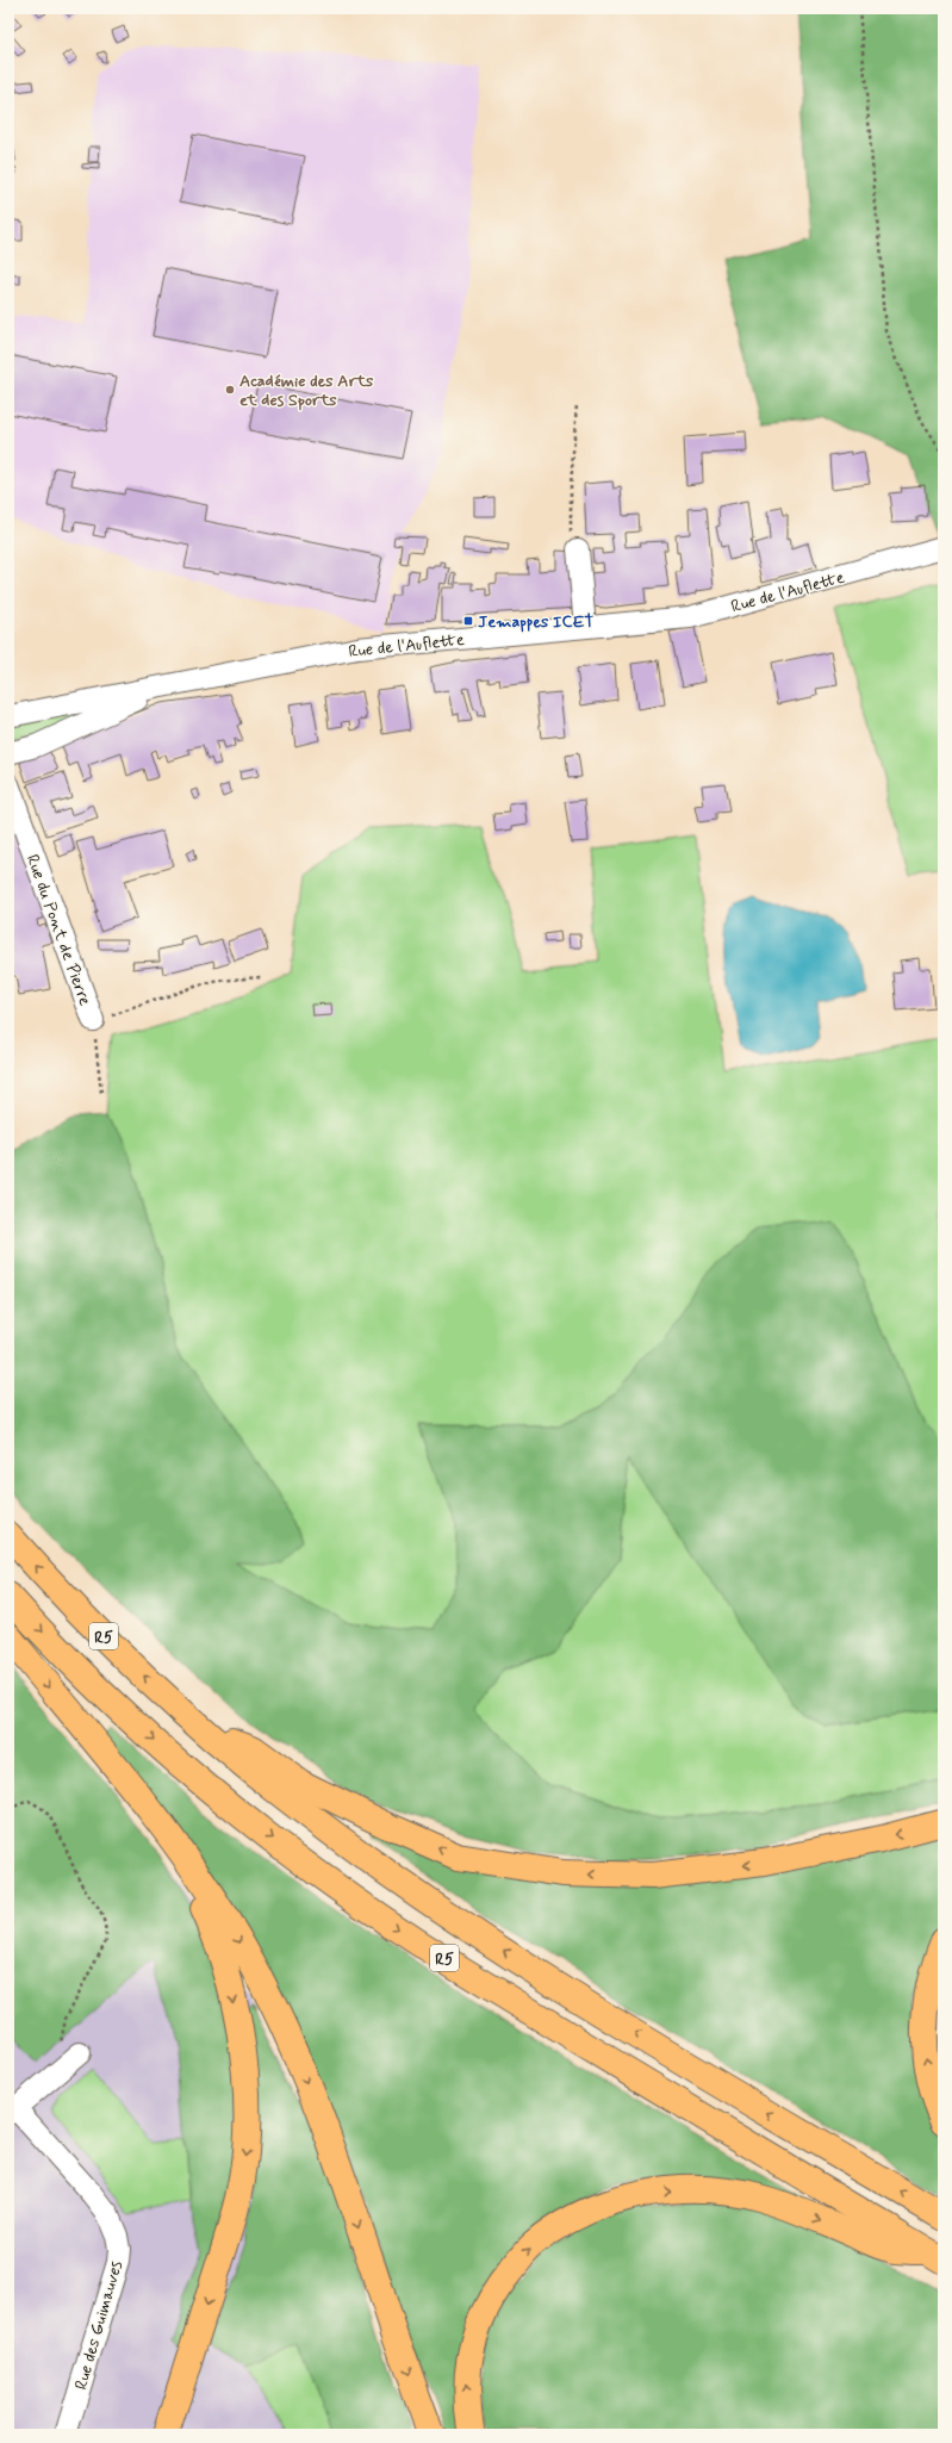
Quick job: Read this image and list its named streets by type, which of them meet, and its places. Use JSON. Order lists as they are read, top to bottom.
{
  "streets": {
    "highway": ["R5"],
    "street": ["Rue de l'Auflette", "Rue du Pont de Pierre", "Rue des Guimauves"]
  },
  "places": {
    "other": ["Académie des Arts et des Sports"],
    "transit": ["Jemappes ICET"]
  }
}
